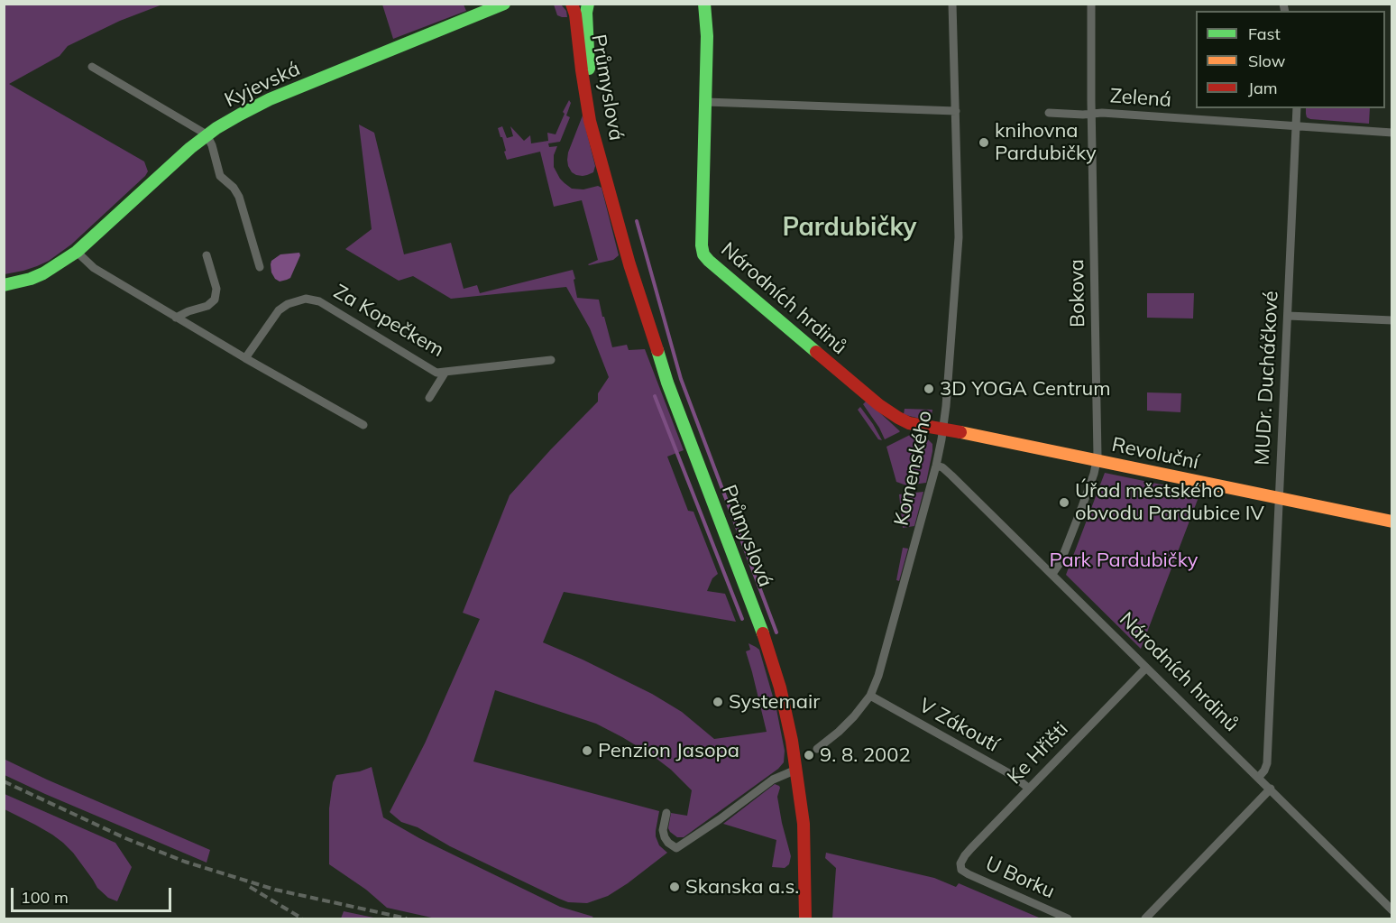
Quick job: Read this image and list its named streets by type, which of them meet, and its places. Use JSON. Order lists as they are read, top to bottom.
{
  "streets": {
    "street": [
      "Kyjevská",
      "Průmyslová",
      "Zelená",
      "Bokova",
      "Národních hrdinů",
      "Za Kopečkem",
      "MUDr. Ducháčkové",
      "Revoluční",
      "Komenského",
      "V Zákoutí",
      "Ke Hřišti",
      "U Borku"
    ]
  },
  "crossings": [
    ["Zelená", "Bokova"],
    ["Zelená", "MUDr. Ducháčkové"],
    ["Bokova", "Národních hrdinů"],
    ["Bokova", "Revoluční"],
    ["Národních hrdinů", "MUDr. Ducháčkové"],
    ["Národních hrdinů", "Revoluční"],
    ["Národních hrdinů", "Komenského"],
    ["Národních hrdinů", "Ke Hřišti"],
    ["MUDr. Ducháčkové", "Revoluční"],
    ["Revoluční", "Komenského"],
    ["Komenského", "V Zákoutí"],
    ["V Zákoutí", "Ke Hřišti"],
    ["Ke Hřišti", "U Borku"]
  ],
  "districts": ["Pardubičky"],
  "parks": ["Park Pardubičky"],
  "places": [
    "knihovna Pardubičky",
    "3D YOGA Centrum",
    "Úřad městského obvodu Pardubice IV",
    "Systemair",
    "Penzion Jasopa",
    "9. 8. 2002",
    "Skanska a.s."
  ],
  "legend": ["Fast", "Slow", "Jam"],
  "scale_bar": "100 m"
}
